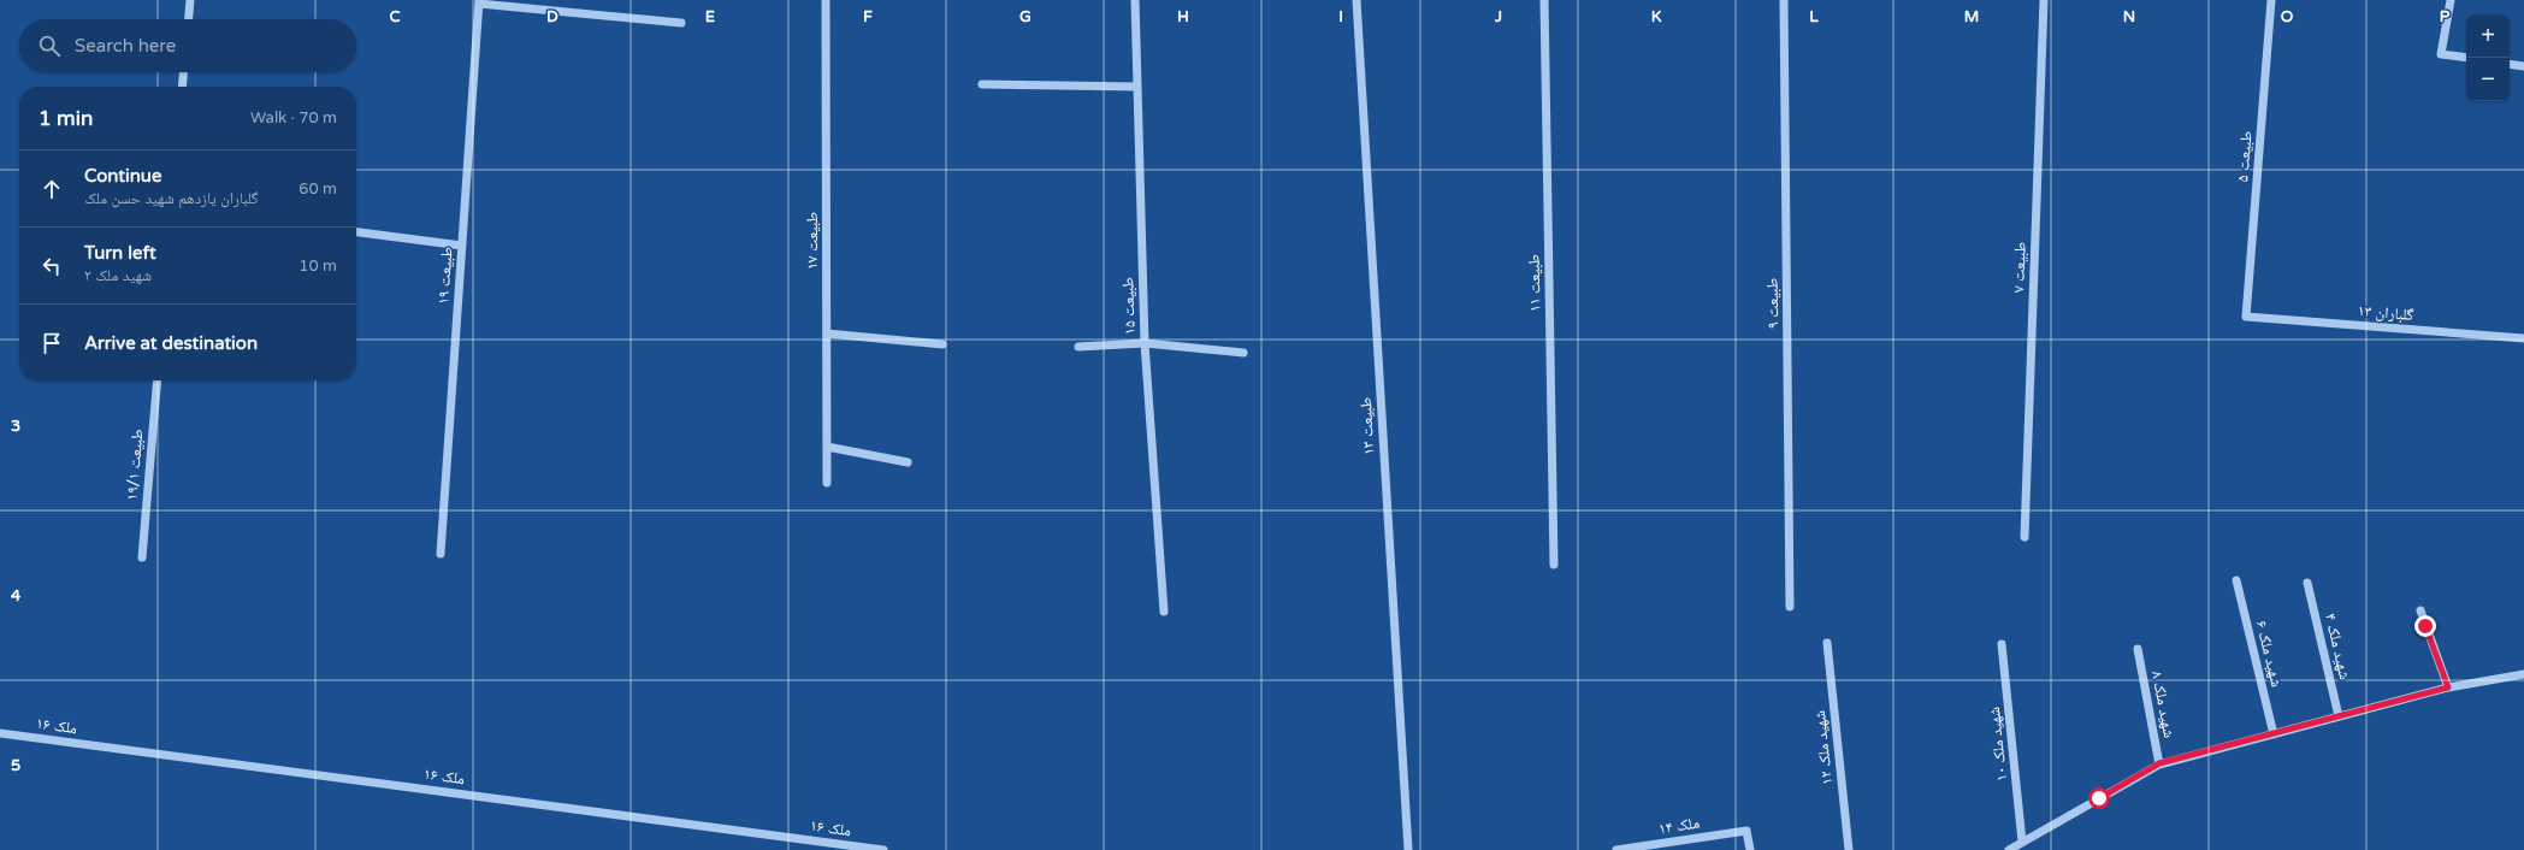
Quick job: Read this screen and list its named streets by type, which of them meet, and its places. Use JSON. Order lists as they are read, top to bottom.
{
  "streets": {
    "street": [
      "۵ طبیعت",
      "طبیعت ۱۷",
      "طبیعت ۷",
      "طبیعت ۱۹",
      "طبیعت ۱۱",
      "طبیعت ۹",
      "طبیعت ۱۵",
      "۱۳ گلباران",
      "طبیعت ۱۳",
      "طبیعت ۱۹/۱",
      "۴ شهید ملک",
      "۶ شهید ملک",
      "۸ شهید ملک",
      "ملک ۱۶",
      "۱۰ شهید ملک",
      "۱۲ شهید ملک",
      "ملک ۱۴"
    ]
  },
  "crossings": [
    ["۵ طبیعت", "۱۳ گلباران"]
  ],
  "page": {
    "map_buttons": ["+", "−"],
    "search": "Search here",
    "heading": ["1 min", "Walk · 70 m"],
    "list": [
      ["Continue", "گلباران یازدهم شهید حسن ملک", "60 m"],
      ["Turn left", "شهید ملک ۲", "10 m"],
      "Arrive at destination"
    ]
  },
  "grid": {
    "columns": [
      "C",
      "D",
      "E",
      "F",
      "G",
      "H",
      "I",
      "J",
      "K",
      "L",
      "M",
      "N",
      "O",
      "P"
    ],
    "rows": ["3", "4", "5"]
  }
}
